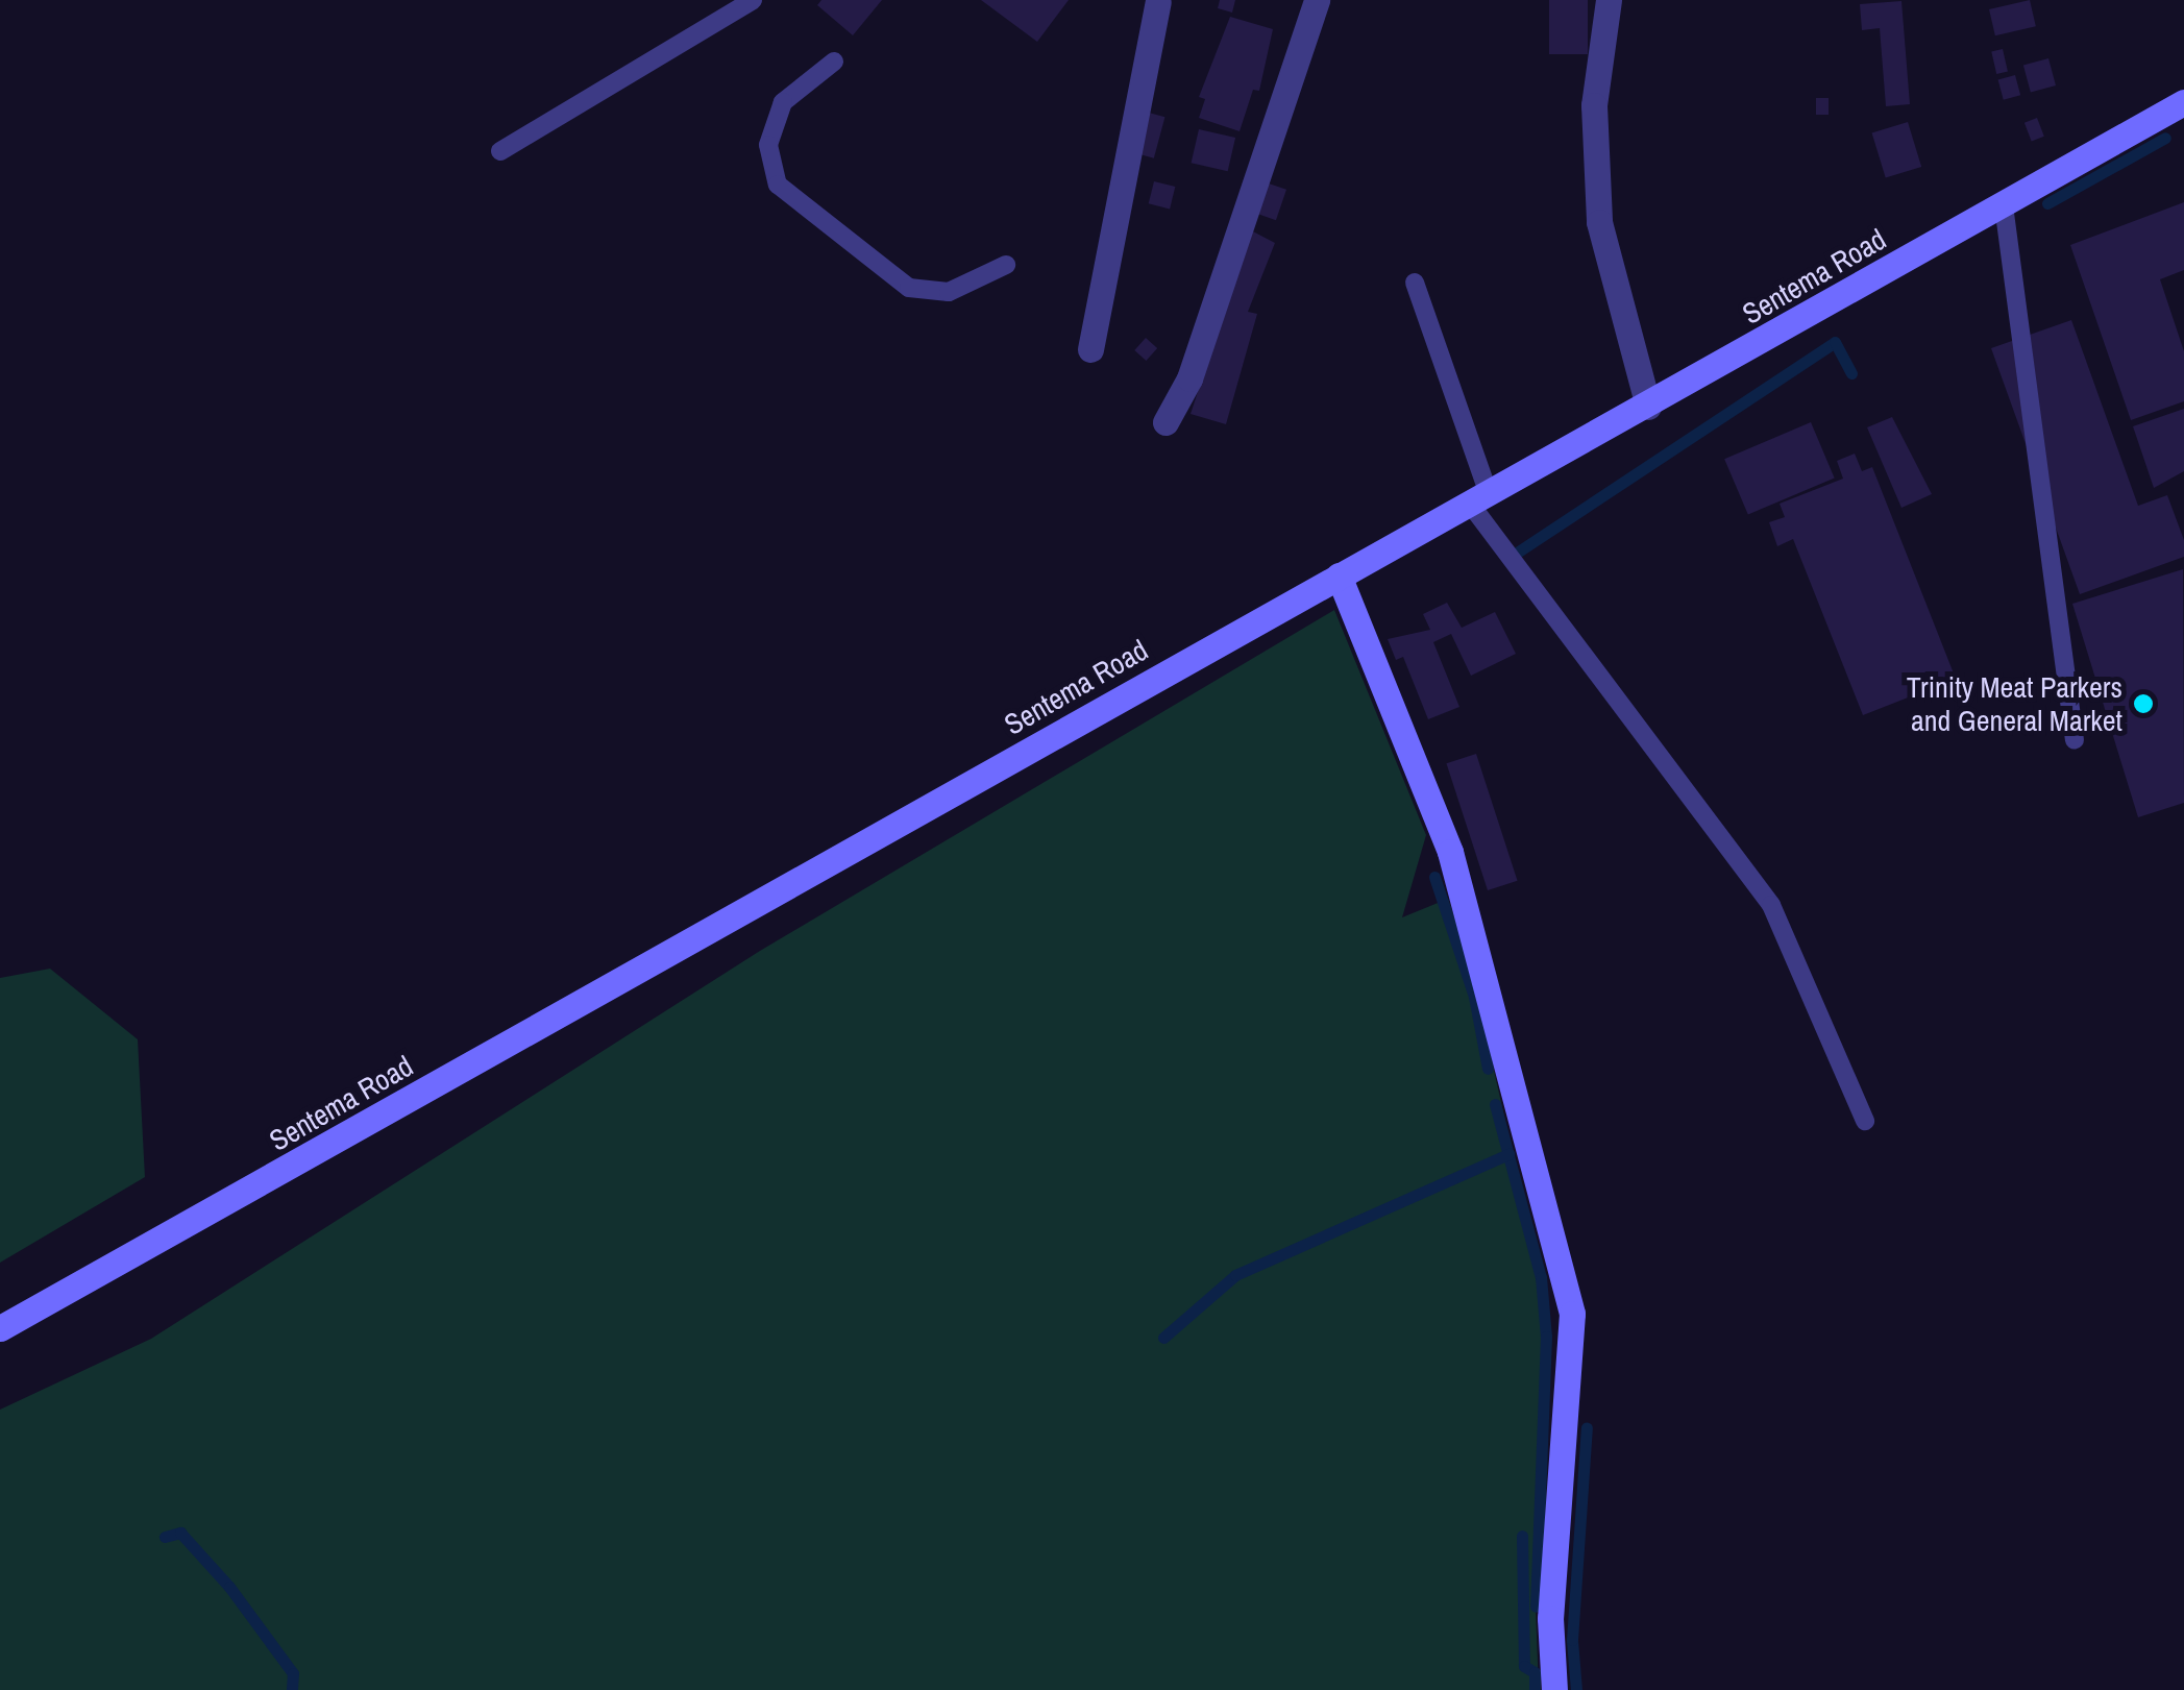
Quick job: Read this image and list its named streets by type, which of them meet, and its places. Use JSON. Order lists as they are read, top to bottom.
{
  "streets": {
    "main road": ["Sentema Road"]
  },
  "places": ["Trinity Meat Parkers and General Market"]
}
